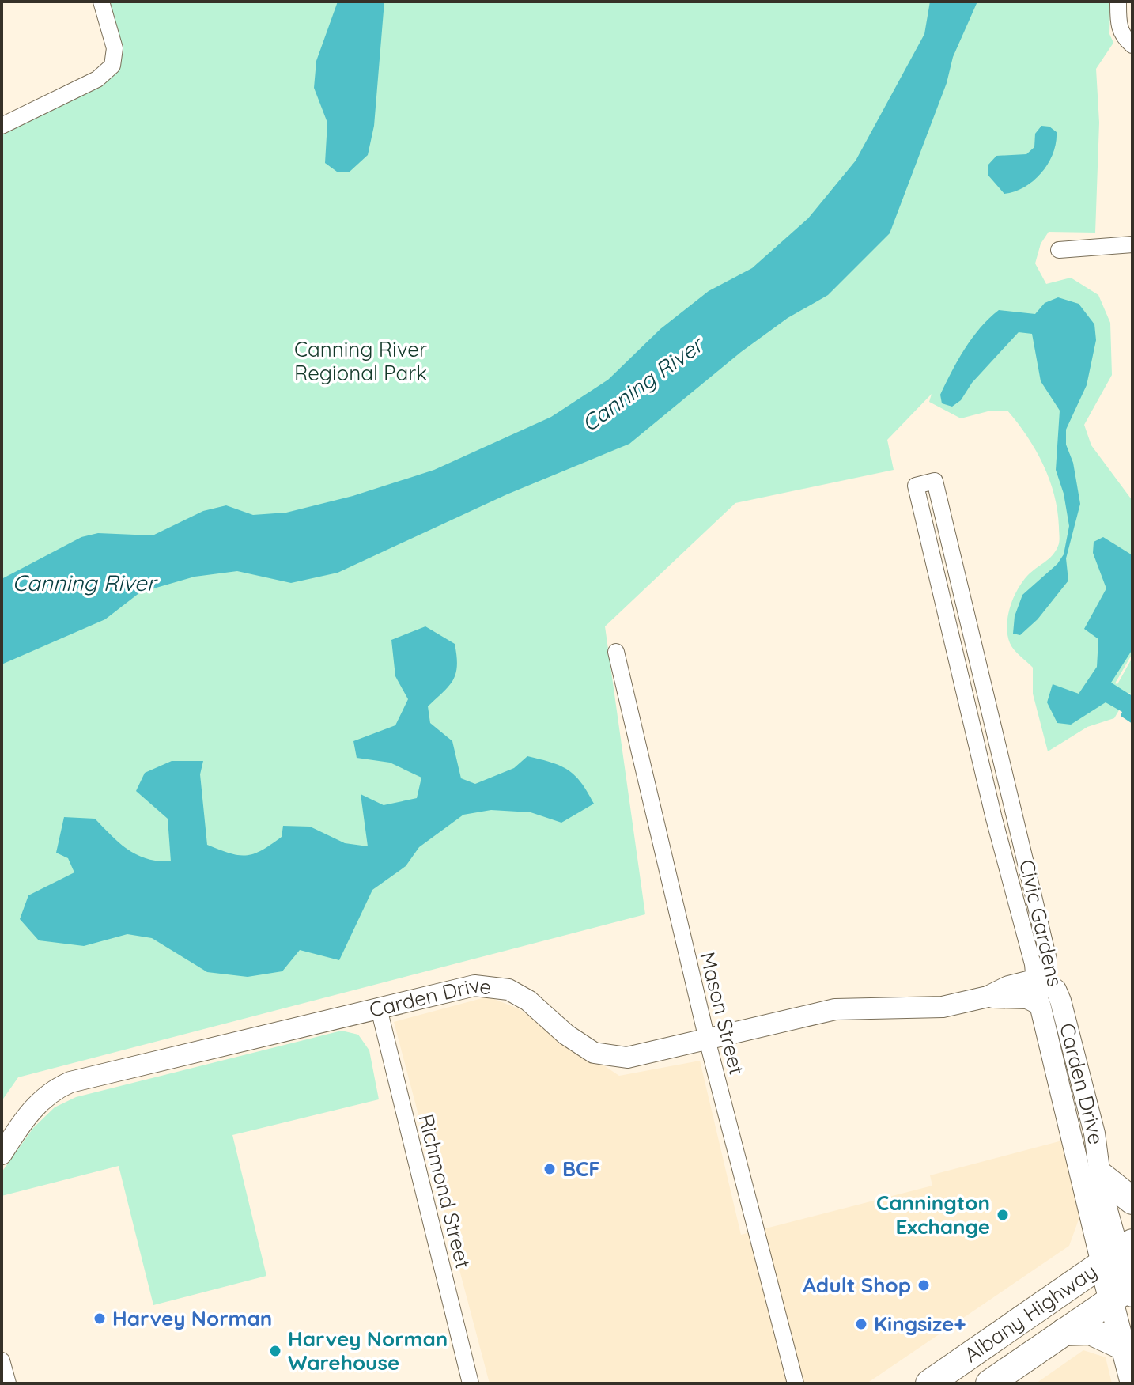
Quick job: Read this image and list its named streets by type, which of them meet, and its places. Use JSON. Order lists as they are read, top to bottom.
{
  "streets": {
    "highway": ["Albany Highway"],
    "street": [
      "Civic Gardens",
      "Carden Drive",
      "Mason Street",
      "Richmond Street"
    ]
  },
  "crossings": [
    ["Civic Gardens", "Carden Drive"],
    ["Carden Drive", "Mason Street"],
    ["Carden Drive", "Richmond Street"],
    ["Carden Drive", "Albany Highway"]
  ],
  "water": ["Canning River"],
  "parks": ["Canning River Regional Park"],
  "places": [
    "BCF",
    "Cannington Exchange",
    "Adult Shop",
    "Harvey Norman",
    "Kingsize+",
    "Harvey Norman Warehouse"
  ]
}
